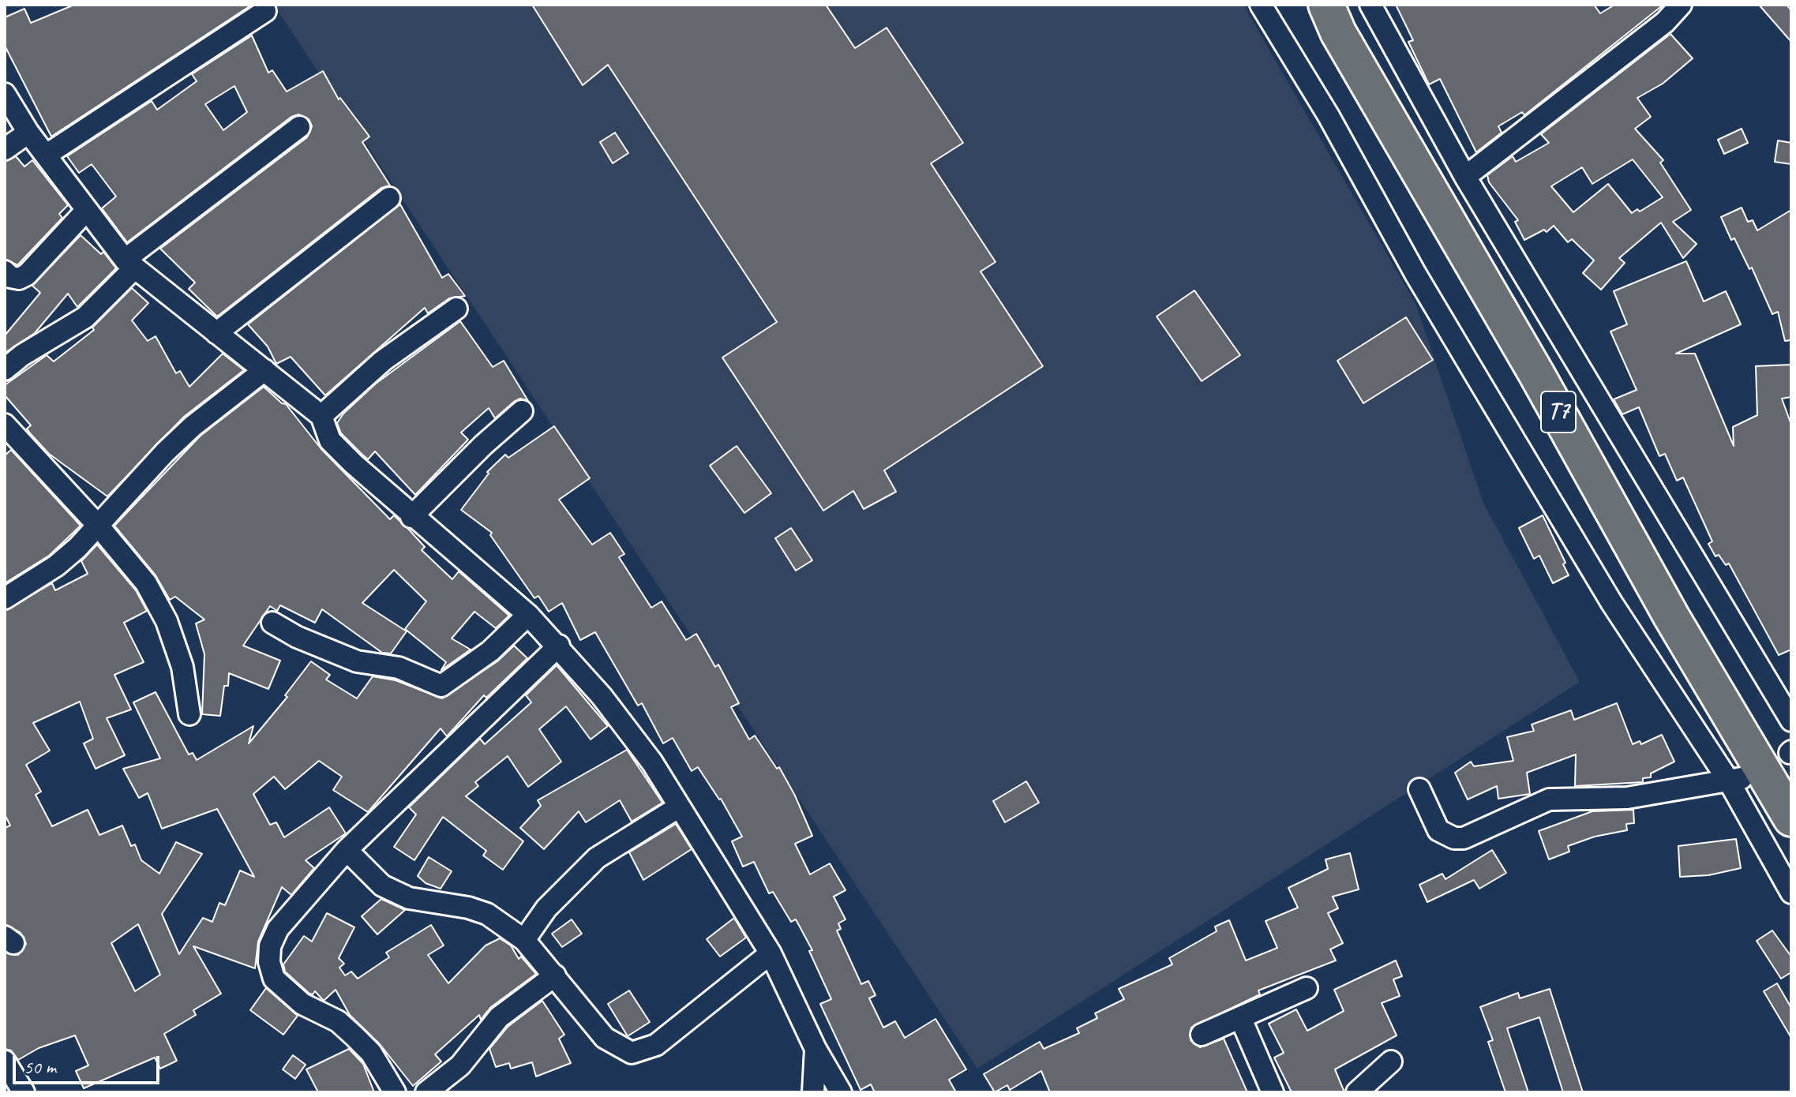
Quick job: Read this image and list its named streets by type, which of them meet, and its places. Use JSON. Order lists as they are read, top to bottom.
{
  "streets": {
    "highway": ["T7"]
  },
  "scale_bar": "50 m"
}
